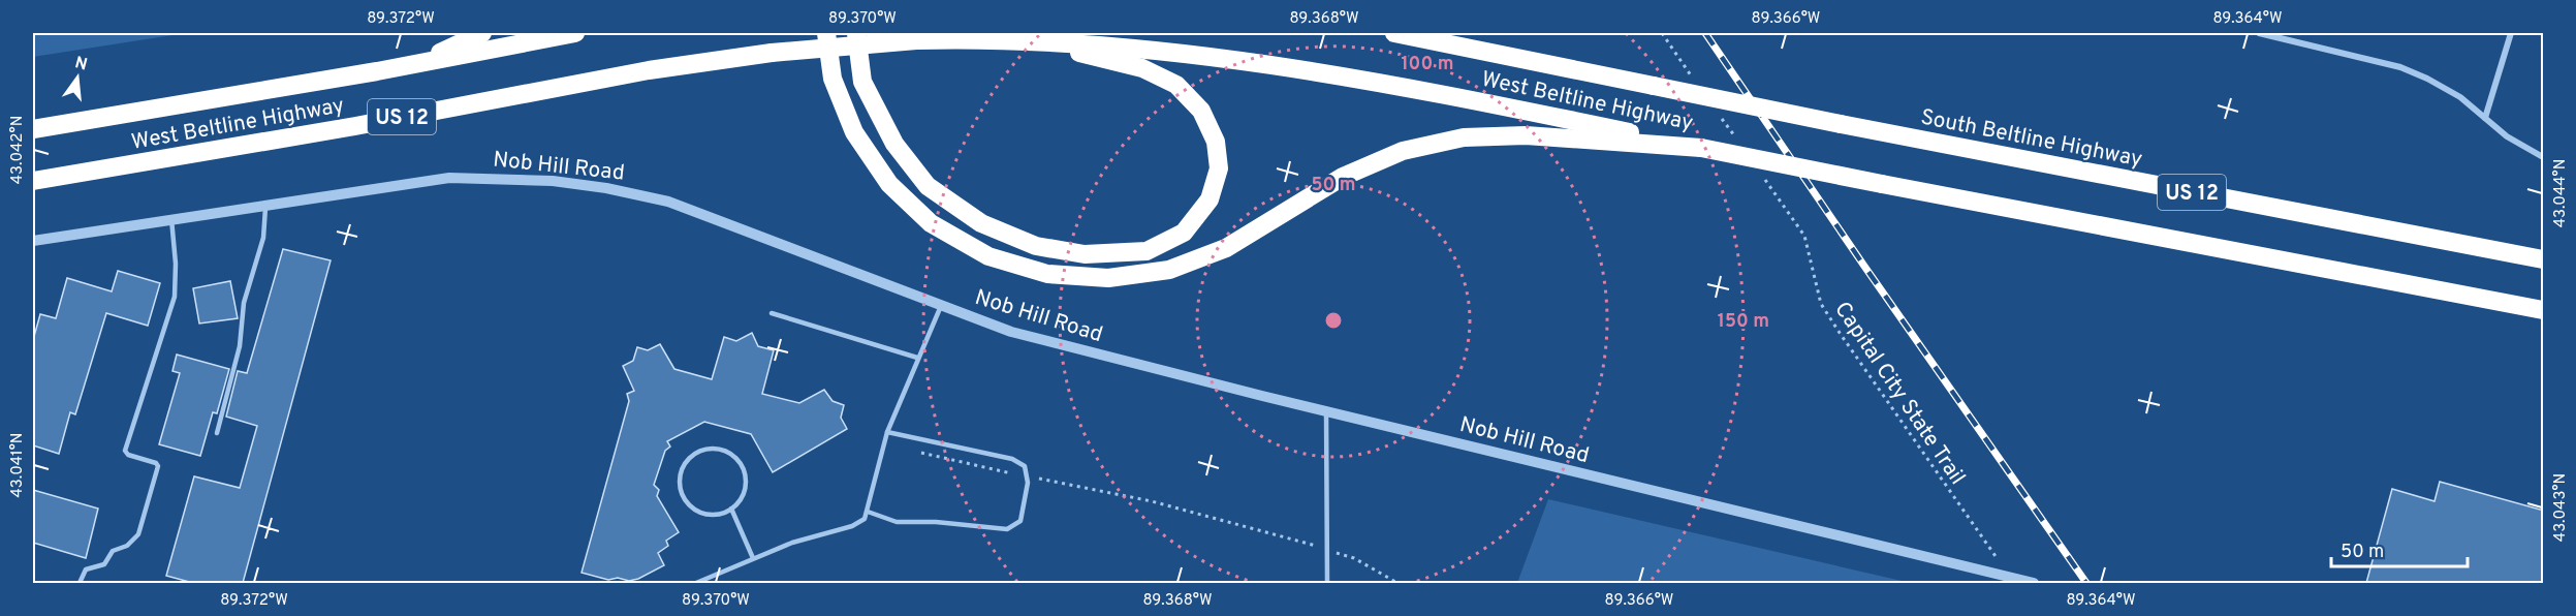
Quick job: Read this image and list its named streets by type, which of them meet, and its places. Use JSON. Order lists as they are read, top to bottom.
{
  "streets": {
    "highway": ["West Beltline Highway", "US 12", "South Beltline Highway"],
    "street": ["Nob Hill Road"],
    "path": ["Capital City State Trail"]
  },
  "crossings": [
    ["West Beltline Highway", "South Beltline Highway"],
    ["Nob Hill Road", "Capital City State Trail"]
  ],
  "scale_bar": "50 m",
  "north": "top",
  "coordinates": [
    "89.372°W",
    "89.370°W",
    "89.368°W",
    "89.366°W",
    "89.364°W",
    "43.042°N",
    "43.044°N",
    "43.041°N",
    "43.043°N"
  ],
  "rings": ["100 m", "50 m", "150 m"]
}
